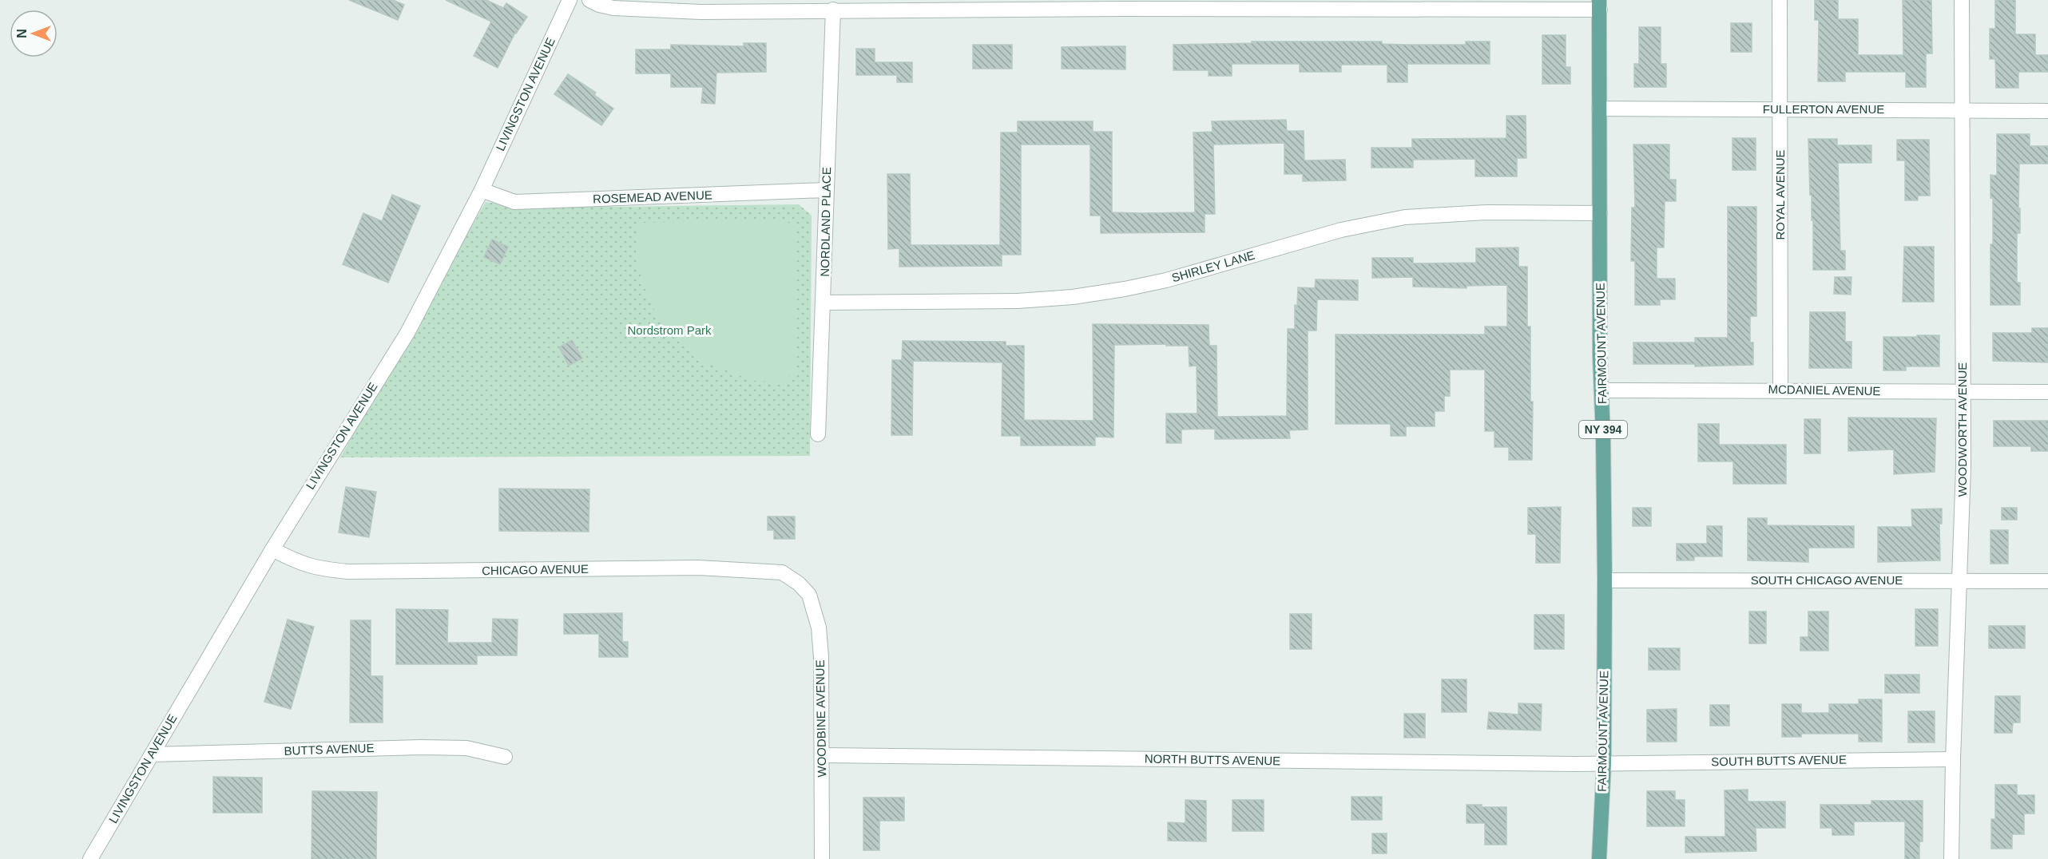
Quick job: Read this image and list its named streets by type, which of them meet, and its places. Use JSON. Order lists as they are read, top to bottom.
{
  "streets": {
    "main road": ["FAIRMOUNT AVENUE", "NY 394"],
    "street": [
      "LIVINGSTON AVENUE",
      "FULLERTON AVENUE",
      "ROYAL AVENUE",
      "ROSEMEAD AVENUE",
      "NORDLAND PLACE",
      "SHIRLEY LANE",
      "MCDANIEL AVENUE",
      "WOODWORTH AVENUE",
      "CHICAGO AVENUE",
      "SOUTH CHICAGO AVENUE",
      "WOODBINE AVENUE",
      "BUTTS AVENUE",
      "NORTH BUTTS AVENUE",
      "SOUTH BUTTS AVENUE"
    ]
  },
  "crossings": [
    ["LIVINGSTON AVENUE", "ROSEMEAD AVENUE"],
    ["LIVINGSTON AVENUE", "CHICAGO AVENUE"],
    ["LIVINGSTON AVENUE", "BUTTS AVENUE"],
    ["FULLERTON AVENUE", "ROYAL AVENUE"],
    ["FULLERTON AVENUE", "FAIRMOUNT AVENUE"],
    ["FULLERTON AVENUE", "WOODWORTH AVENUE"],
    ["ROYAL AVENUE", "MCDANIEL AVENUE"],
    ["ROSEMEAD AVENUE", "NORDLAND PLACE"],
    ["NORDLAND PLACE", "SHIRLEY LANE"],
    ["SHIRLEY LANE", "FAIRMOUNT AVENUE"],
    ["FAIRMOUNT AVENUE", "MCDANIEL AVENUE"],
    ["FAIRMOUNT AVENUE", "SOUTH CHICAGO AVENUE"],
    ["FAIRMOUNT AVENUE", "NORTH BUTTS AVENUE"],
    ["FAIRMOUNT AVENUE", "SOUTH BUTTS AVENUE"],
    ["MCDANIEL AVENUE", "WOODWORTH AVENUE"],
    ["WOODWORTH AVENUE", "SOUTH CHICAGO AVENUE"],
    ["WOODWORTH AVENUE", "SOUTH BUTTS AVENUE"],
    ["CHICAGO AVENUE", "WOODBINE AVENUE"],
    ["WOODBINE AVENUE", "NORTH BUTTS AVENUE"],
    ["NORTH BUTTS AVENUE", "SOUTH BUTTS AVENUE"]
  ],
  "parks": ["Nordstrom Park"],
  "north": "left"
}
